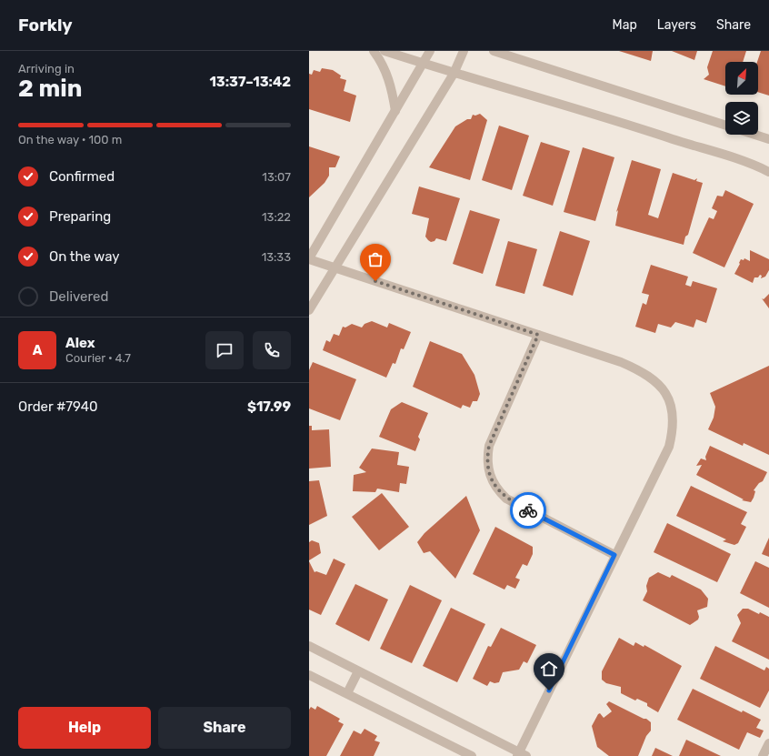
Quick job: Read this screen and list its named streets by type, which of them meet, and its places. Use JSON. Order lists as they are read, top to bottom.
{
  "north": "top right",
  "page": {
    "header": "Forkly",
    "nav": ["Map", "Layers", "Share"],
    "heading": ["2 min", "Arriving in", "13:37–13:42"],
    "panel": [
      "Alex",
      "Courier · 4.7",
      "Order #7940",
      "$17.99"
    ],
    "bar": "On the way · 100 m",
    "list": [
      ["Confirmed", "13:07"],
      ["Preparing", "13:22"],
      ["On the way", "13:33"],
      "Delivered"
    ],
    "round": "A",
    "buttons": ["Help", "Share"]
  }
}
